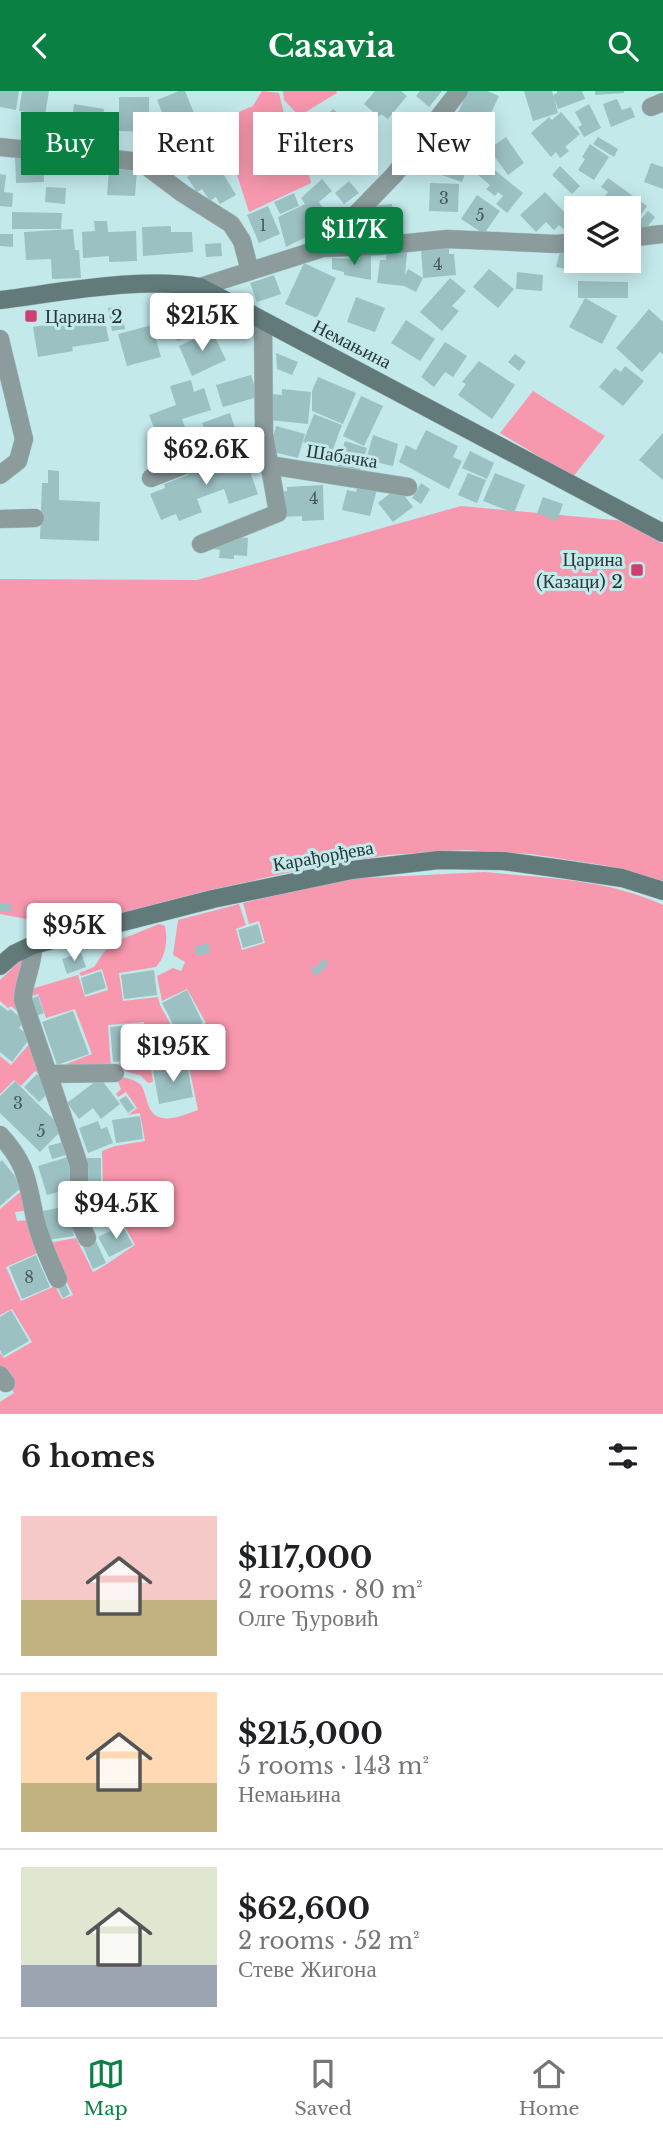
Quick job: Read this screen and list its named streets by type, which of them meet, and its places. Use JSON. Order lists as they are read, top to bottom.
{
  "streets": {
    "main road": ["Немањина", "Карађорђева"],
    "street": ["Шабачка"]
  },
  "places": {
    "transit": ["Царина 2", "Царина (Казаци) 2"]
  },
  "house_numbers": [
    "3",
    "5",
    "1",
    "4",
    "4",
    "3",
    "5",
    "8"
  ],
  "page": {
    "header": "Casavia",
    "chip": [
      "Buy",
      "Rent",
      "Filters",
      "New"
    ],
    "price": [
      "$117K",
      "$215K",
      "$62.6K",
      "$95K",
      "$195K",
      "$94.5K"
    ],
    "heading": "6 homes",
    "list": [
      {
        "name": "$117,000",
        "note": "2 rooms · 80 m² · Олге Ђуровић"
      },
      {
        "name": "$215,000",
        "note": "5 rooms · 143 m² · Немањина"
      },
      {
        "name": "$62,600",
        "note": "2 rooms · 52 m² · Стеве Жигона"
      }
    ],
    "tabs": ["Map", "Saved", "Home"]
  }
}
